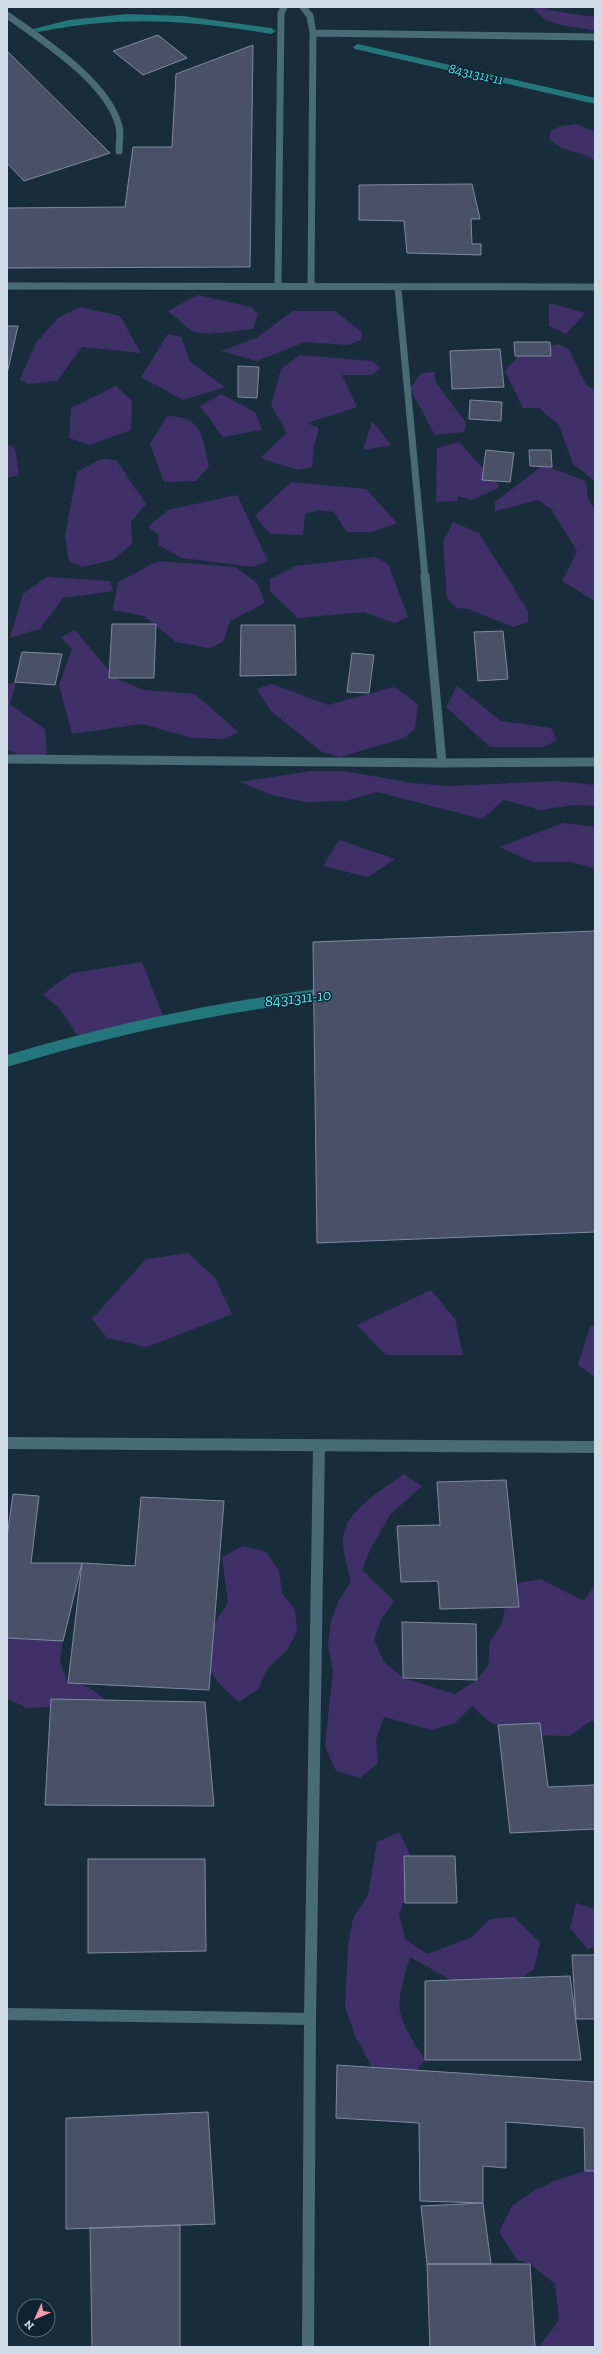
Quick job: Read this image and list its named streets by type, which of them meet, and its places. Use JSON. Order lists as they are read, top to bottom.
{
  "water": ["8431311-11", "8431311-10"],
  "north": "bottom left"
}
